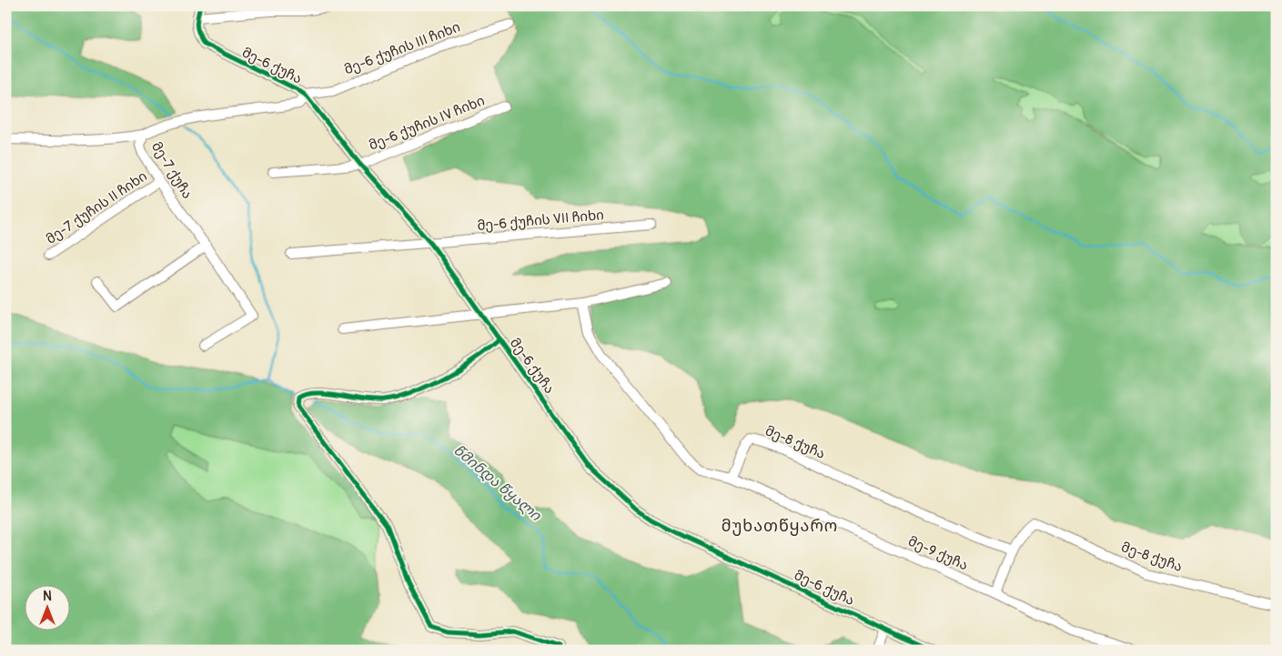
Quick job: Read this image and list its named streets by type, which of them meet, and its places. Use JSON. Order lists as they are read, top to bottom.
{
  "streets": {
    "street": [
      "მე-6 ქუჩის III ჩიხი",
      "მე-6 ქუჩა",
      "მე-6 ქუჩის IV ჩიხი",
      "მე-7 ქუჩა",
      "მე-7 ქუჩის II ჩიხი",
      "მე-6 ქუჩის VII ჩიხი",
      "მე-8 ქუჩა",
      "მე-9 ქუჩა"
    ]
  },
  "crossings": [
    ["მე-6 ქუჩის III ჩიხი", "მე-6 ქუჩა"],
    ["მე-6 ქუჩის III ჩიხი", "მე-7 ქუჩა"],
    ["მე-6 ქუჩა", "მე-6 ქუჩის IV ჩიხი"],
    ["მე-6 ქუჩა", "მე-7 ქუჩა"],
    ["მე-6 ქუჩა", "მე-6 ქუჩის VII ჩიხი"],
    ["მე-7 ქუჩა", "მე-7 ქუჩის II ჩიხი"],
    ["მე-8 ქუჩა", "მე-9 ქუჩა"]
  ],
  "districts": ["მუხათწყარო"],
  "water": ["წმინდა წყალი"],
  "north": "top"
}
